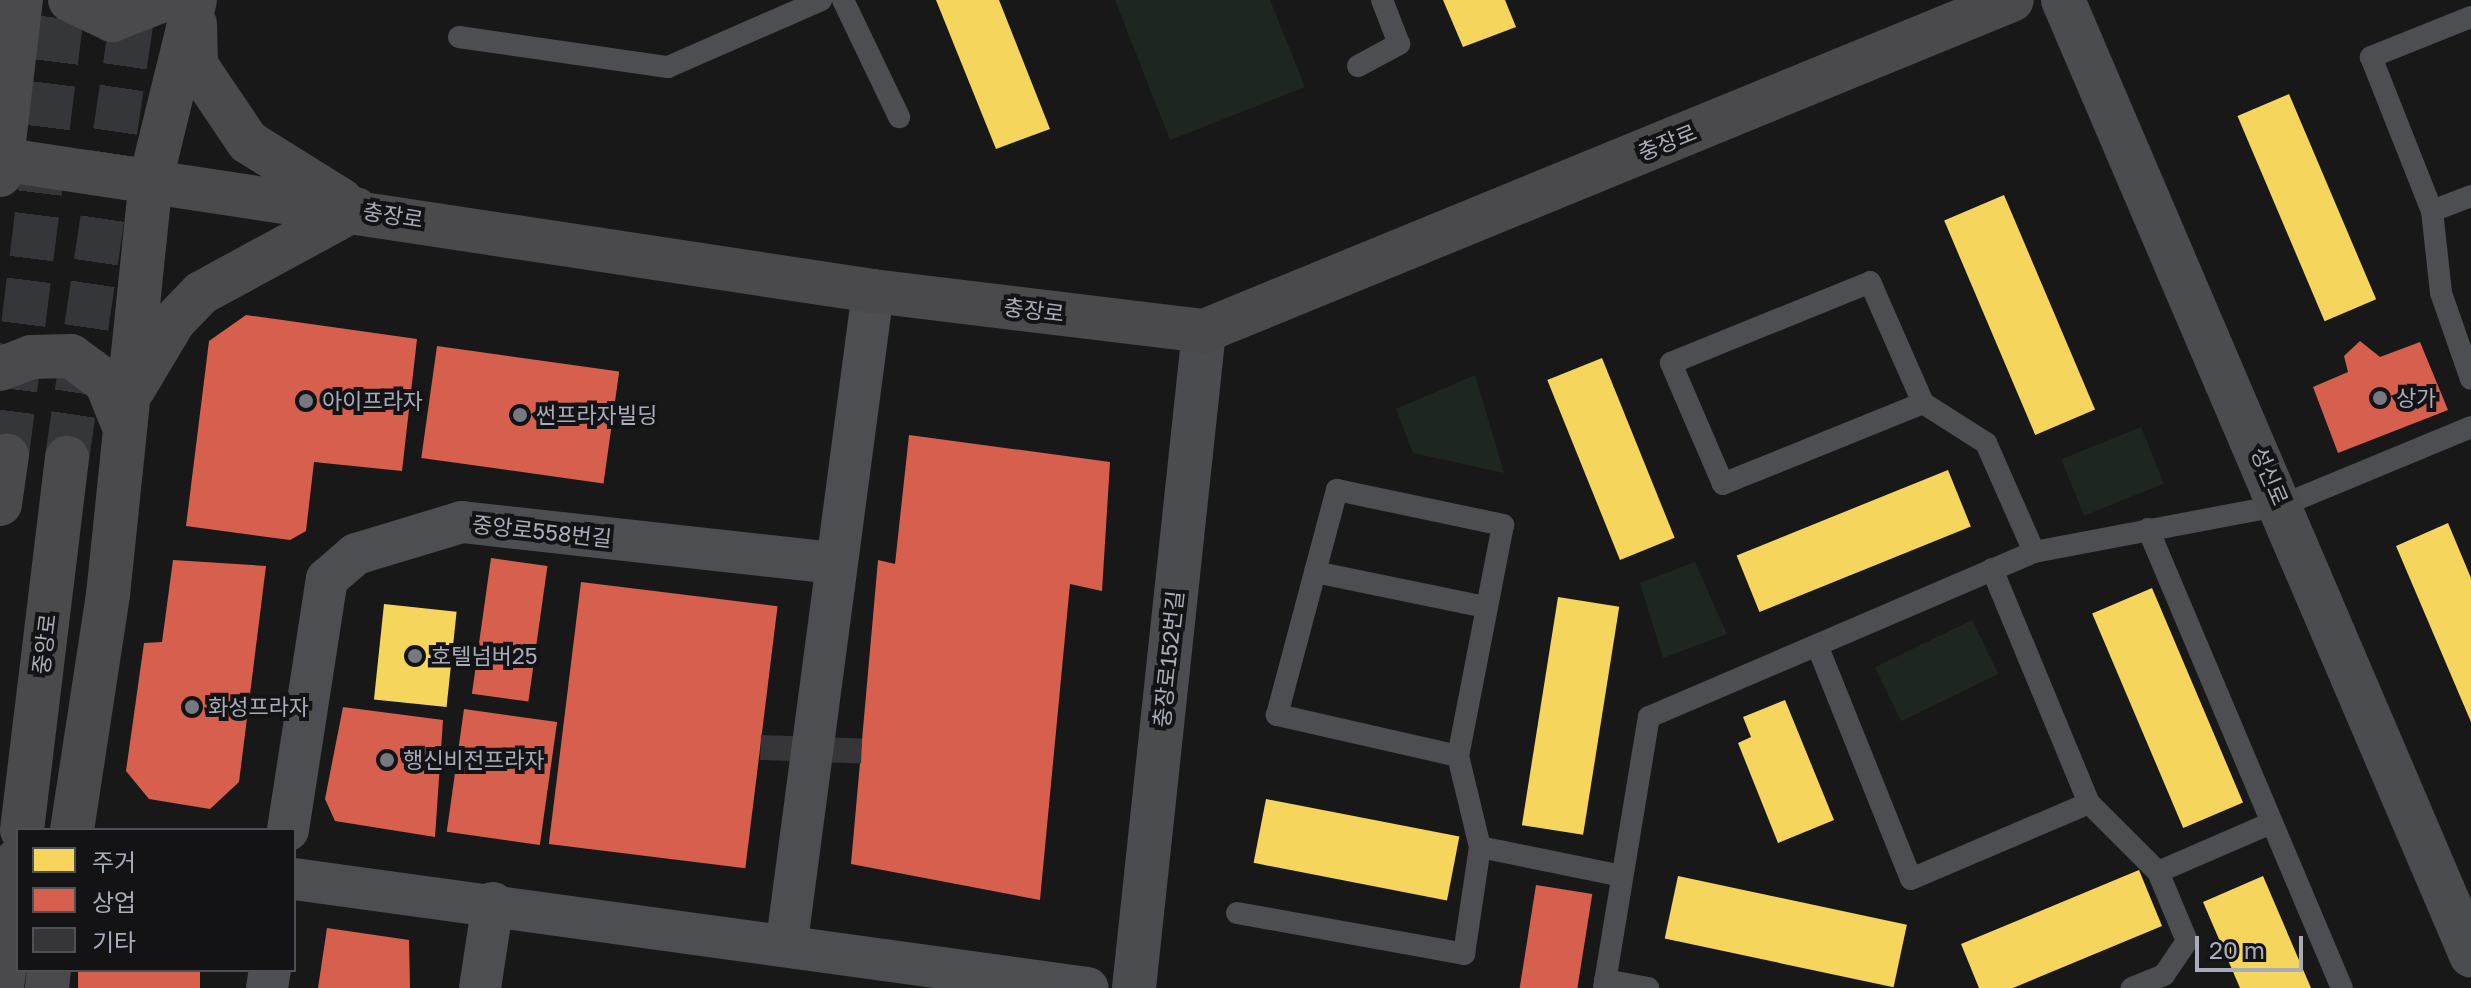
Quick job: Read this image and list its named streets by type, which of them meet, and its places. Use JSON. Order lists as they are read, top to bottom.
{
  "streets": {
    "main road": ["충장로", "중앙로"],
    "street": ["성신로", "중앙로558번길", "충장로152번길"]
  },
  "crossings": [
    ["충장로", "충장로152번길"]
  ],
  "places": [
    "상가",
    "아이프라자",
    "썬프라자빌딩",
    "호텔넘버25",
    "화성프라자",
    "행신비전프라자"
  ],
  "legend": ["주거", "상업", "기타"],
  "scale_bar": "20 m"
}
